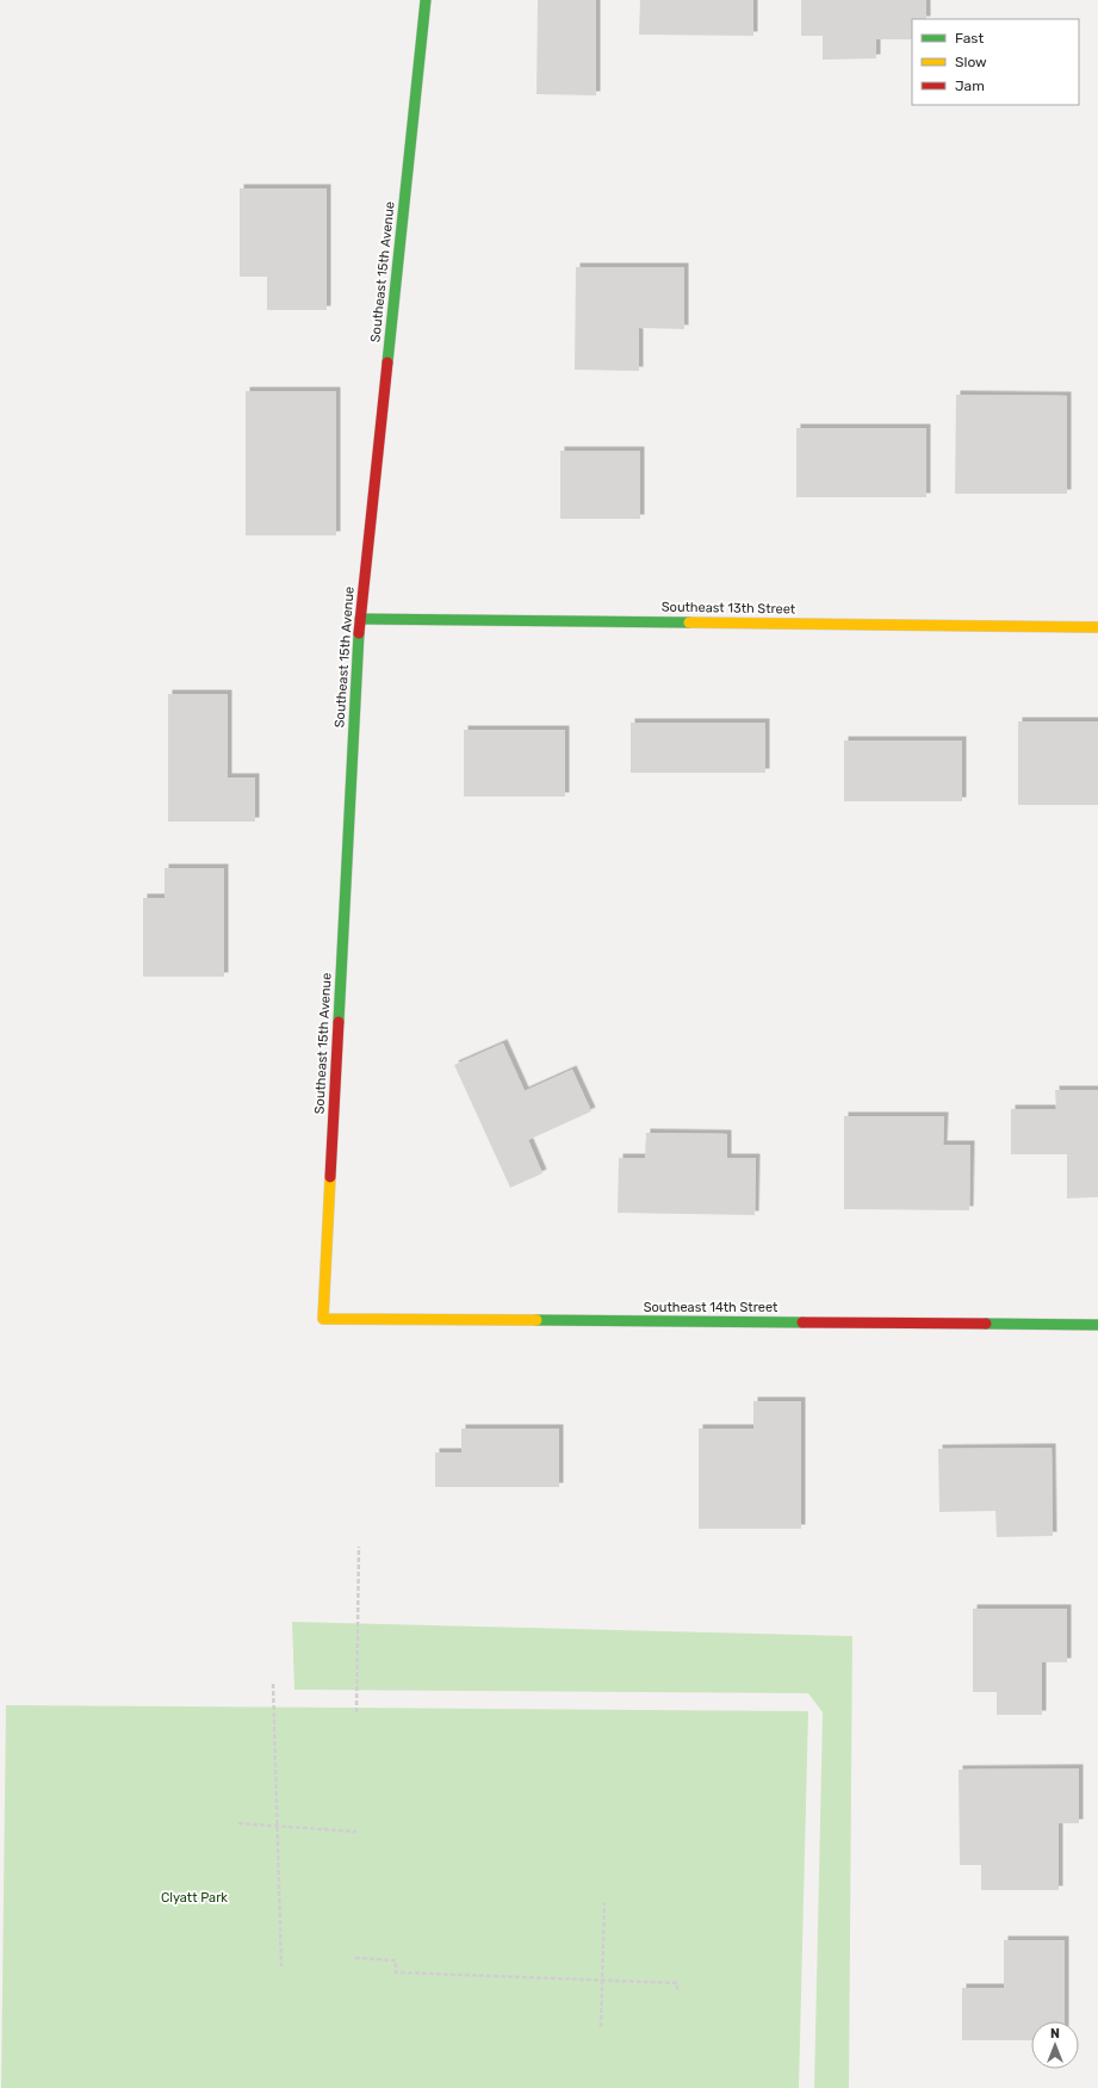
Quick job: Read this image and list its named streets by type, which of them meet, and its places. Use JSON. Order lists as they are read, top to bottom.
{
  "streets": {
    "street": ["Southeast 15th Avenue", "Southeast 13th Street", "Southeast 14th Street"]
  },
  "crossings": [
    ["Southeast 15th Avenue", "Southeast 13th Street"],
    ["Southeast 15th Avenue", "Southeast 14th Street"]
  ],
  "parks": ["Clyatt Park"],
  "legend": ["Fast", "Slow", "Jam"],
  "north": "top"
}
